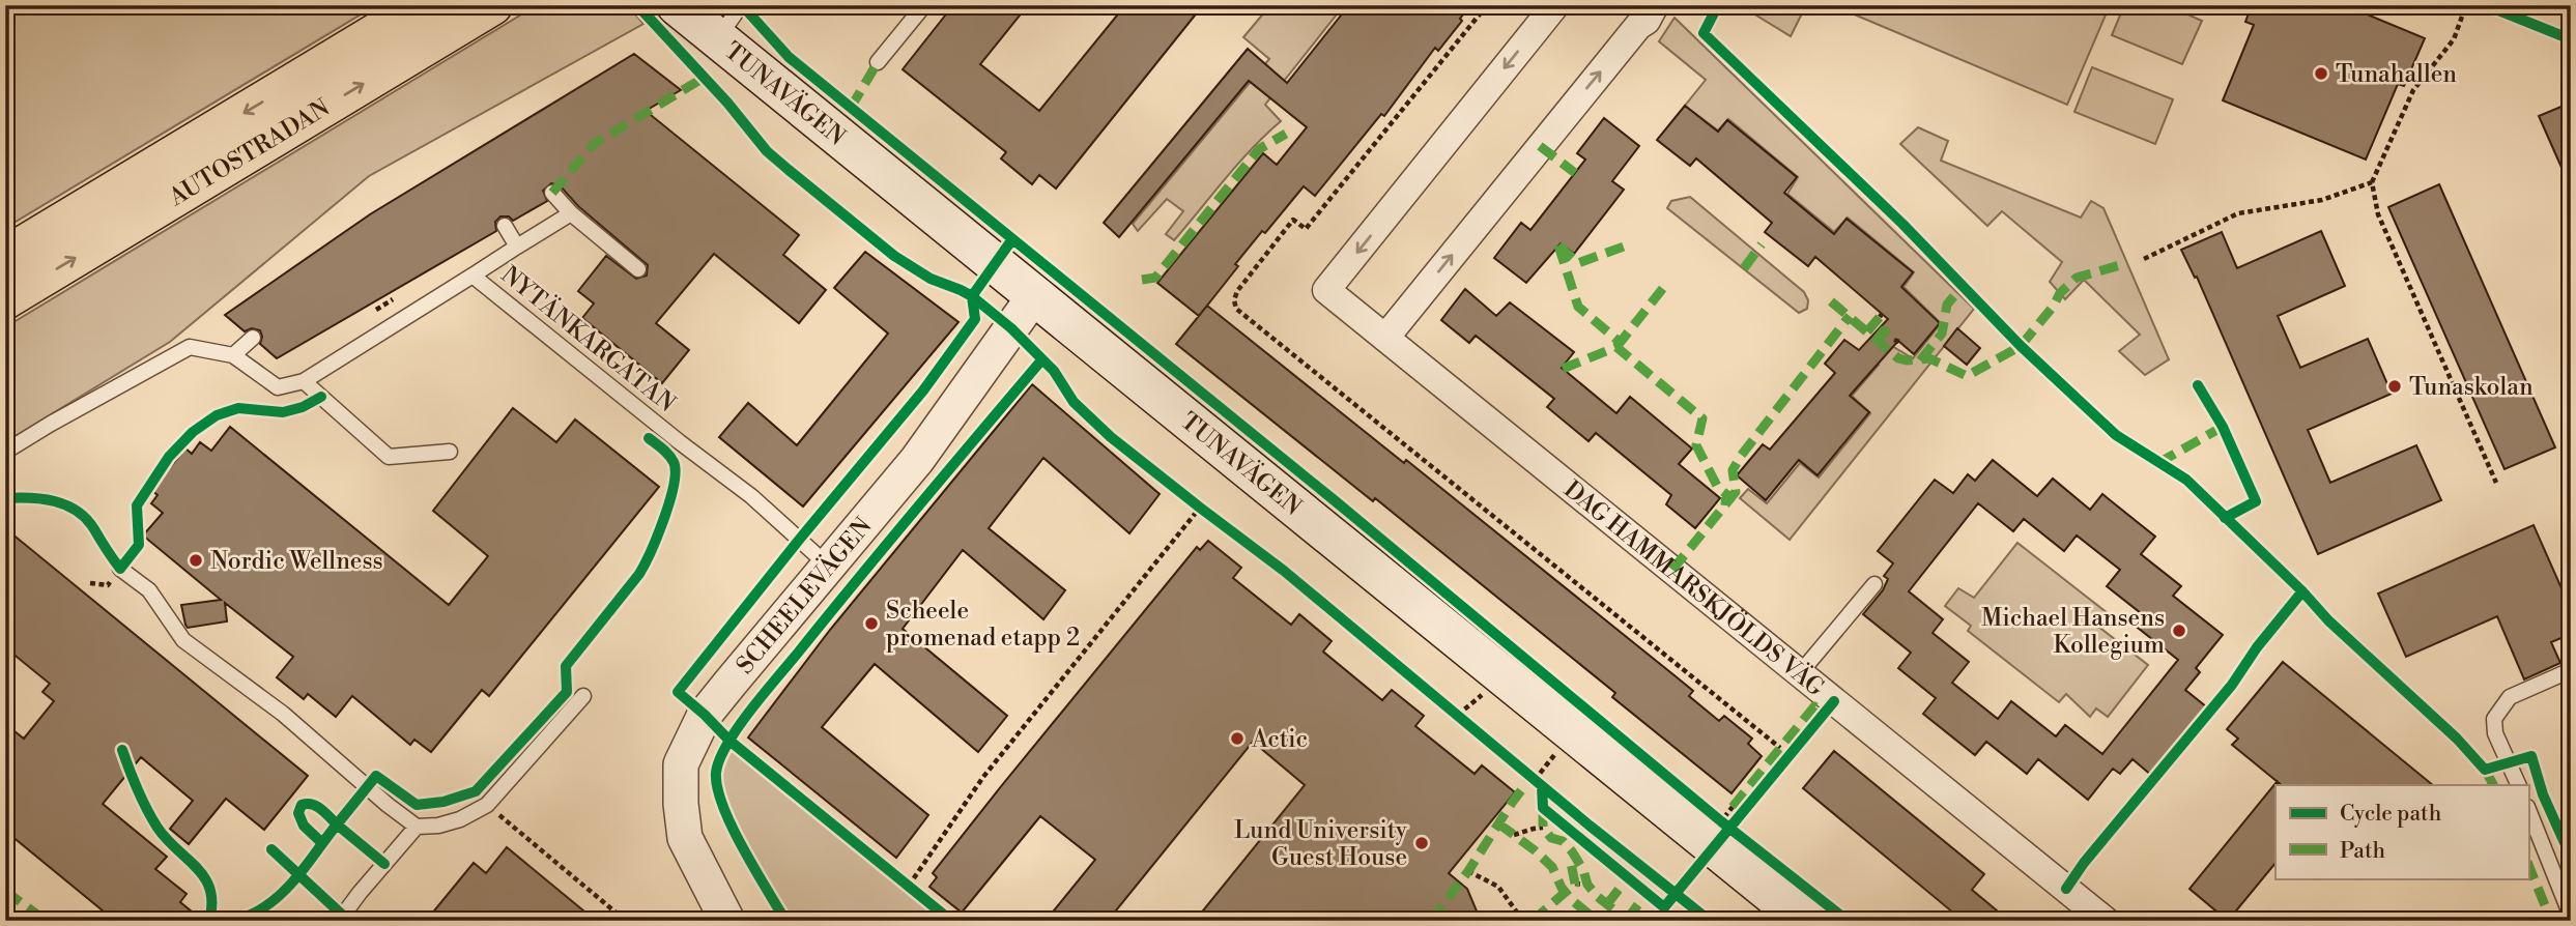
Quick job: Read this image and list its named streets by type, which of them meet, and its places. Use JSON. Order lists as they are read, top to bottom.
{
  "streets": {
    "highway": ["AUTOSTRADAN"],
    "main road": ["TUNAVÄGEN"],
    "street": ["DAG HAMMARSKJÖLDS VÄG", "SCHEELEVÄGEN"],
    "lane": ["NYTÄNKARGATAN"]
  },
  "crossings": [
    ["TUNAVÄGEN", "SCHEELEVÄGEN"],
    ["NYTÄNKARGATAN", "SCHEELEVÄGEN"]
  ],
  "places": [
    "Tunahallen",
    "Tunaskolan",
    "Nordic Wellness",
    "Scheele promenad etapp 2",
    "Michael Hansens Kollegium",
    "Actic",
    "Lund University Guest House"
  ],
  "legend": ["Cycle path", "Path"]
}
